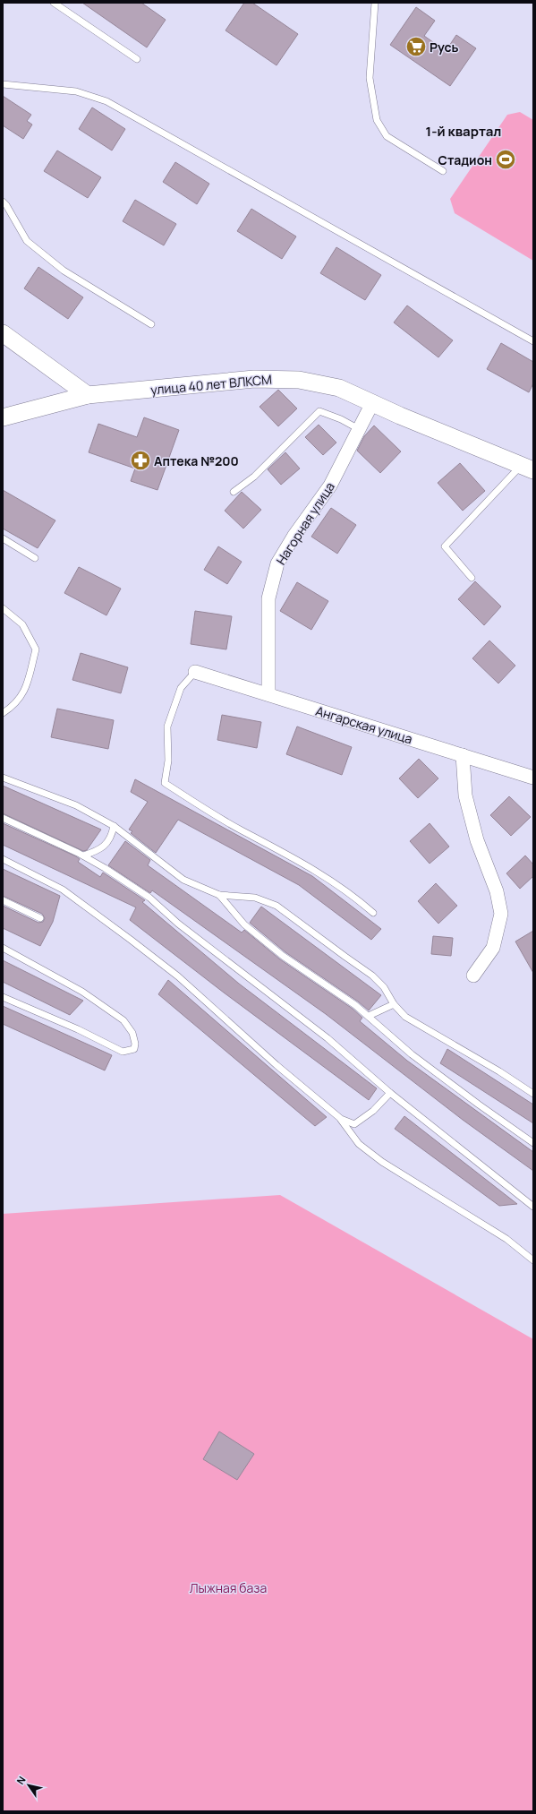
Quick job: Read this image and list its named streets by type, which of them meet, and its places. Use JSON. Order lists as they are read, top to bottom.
{
  "streets": {
    "street": ["улица 40 лет ВЛКСМ", "Нагорная улица", "Ангарская улица"]
  },
  "crossings": [
    ["улица 40 лет ВЛКСМ", "Нагорная улица"],
    ["Нагорная улица", "Ангарская улица"]
  ],
  "districts": ["1-й квартал"],
  "parks": ["Лыжная база"],
  "places": {
    "supermarket": ["Русь"],
    "sports": ["Стадион"],
    "pharmacy": ["Аптека №200"]
  },
  "north": "top left"
}
